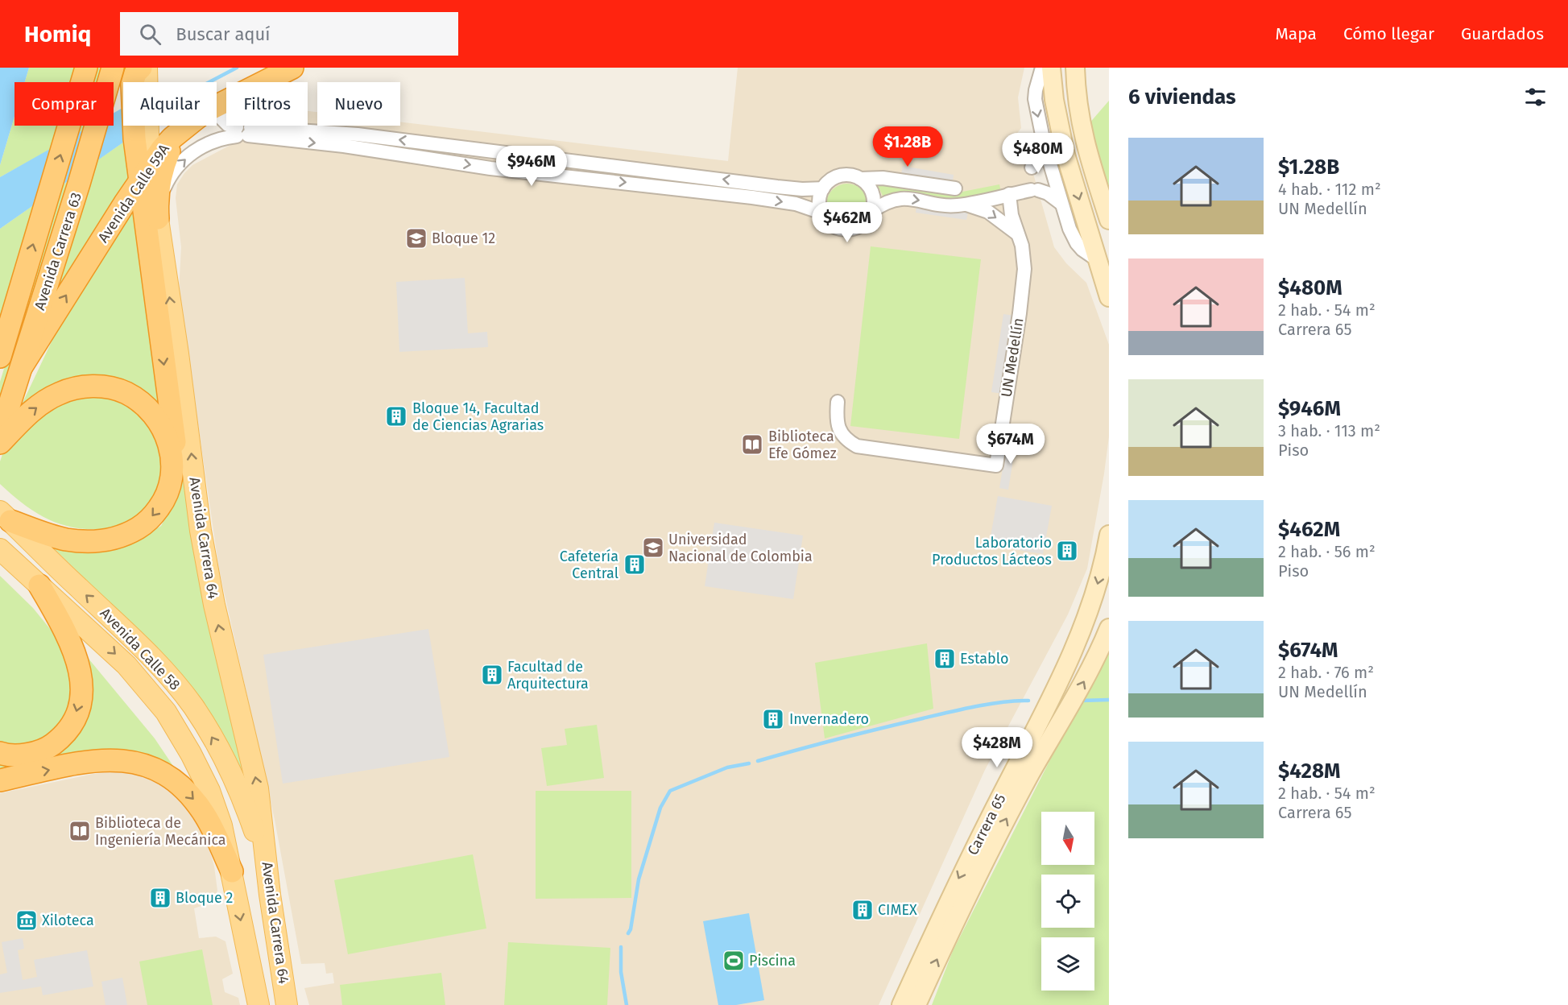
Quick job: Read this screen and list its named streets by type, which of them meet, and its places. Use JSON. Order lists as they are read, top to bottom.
{
  "streets": {
    "highway": ["Avenida Calle 59A", "Avenida Carrera 63", "Avenida Carrera 64"],
    "main road": ["Avenida Calle 58", "Carrera 65"],
    "street": ["UN Medellín"]
  },
  "crossings": [
    ["Avenida Calle 59A", "Avenida Carrera 63"],
    ["Avenida Calle 59A", "Avenida Carrera 64"],
    ["Avenida Carrera 64", "Avenida Calle 58"]
  ],
  "one_way": ["Avenida Calle 59A"],
  "places": {
    "school or university": ["Bloque 12", "Universidad Nacional de Colombia"],
    "building": [
      "Bloque 14, Facultad de Ciencias Agrarias",
      "Laboratorio Productos Lácteos",
      "Cafetería Central",
      "Establo",
      "Facultad de Arquitectura",
      "Invernadero",
      "Bloque 2",
      "CIMEX"
    ],
    "library": ["Biblioteca Efe Gómez", "Biblioteca de Ingeniería Mecánica"],
    "museum": ["Xiloteca"],
    "sports": ["Piscina"]
  },
  "north": "bottom",
  "page": {
    "header": "Homiq",
    "search": "Buscar aquí",
    "nav": ["Mapa", "Cómo llegar", "Guardados"],
    "heading": "6 viviendas",
    "chip": [
      "Comprar",
      "Alquilar",
      "Filtros",
      "Nuevo"
    ],
    "list": [
      {
        "name": "$1.28B",
        "note": "4 hab. · 112 m² · UN Medellín"
      },
      {
        "name": "$480M",
        "note": "2 hab. · 54 m² · Carrera 65"
      },
      {
        "name": "$946M",
        "note": "3 hab. · 113 m² · Piso"
      },
      {
        "name": "$462M",
        "note": "2 hab. · 56 m² · Piso"
      },
      {
        "name": "$674M",
        "note": "2 hab. · 76 m² · UN Medellín"
      },
      {
        "name": "$428M",
        "note": "2 hab. · 54 m² · Carrera 65"
      }
    ],
    "price": [
      "$1.28B",
      "$480M",
      "$946M",
      "$462M",
      "$674M",
      "$428M"
    ]
  }
}
